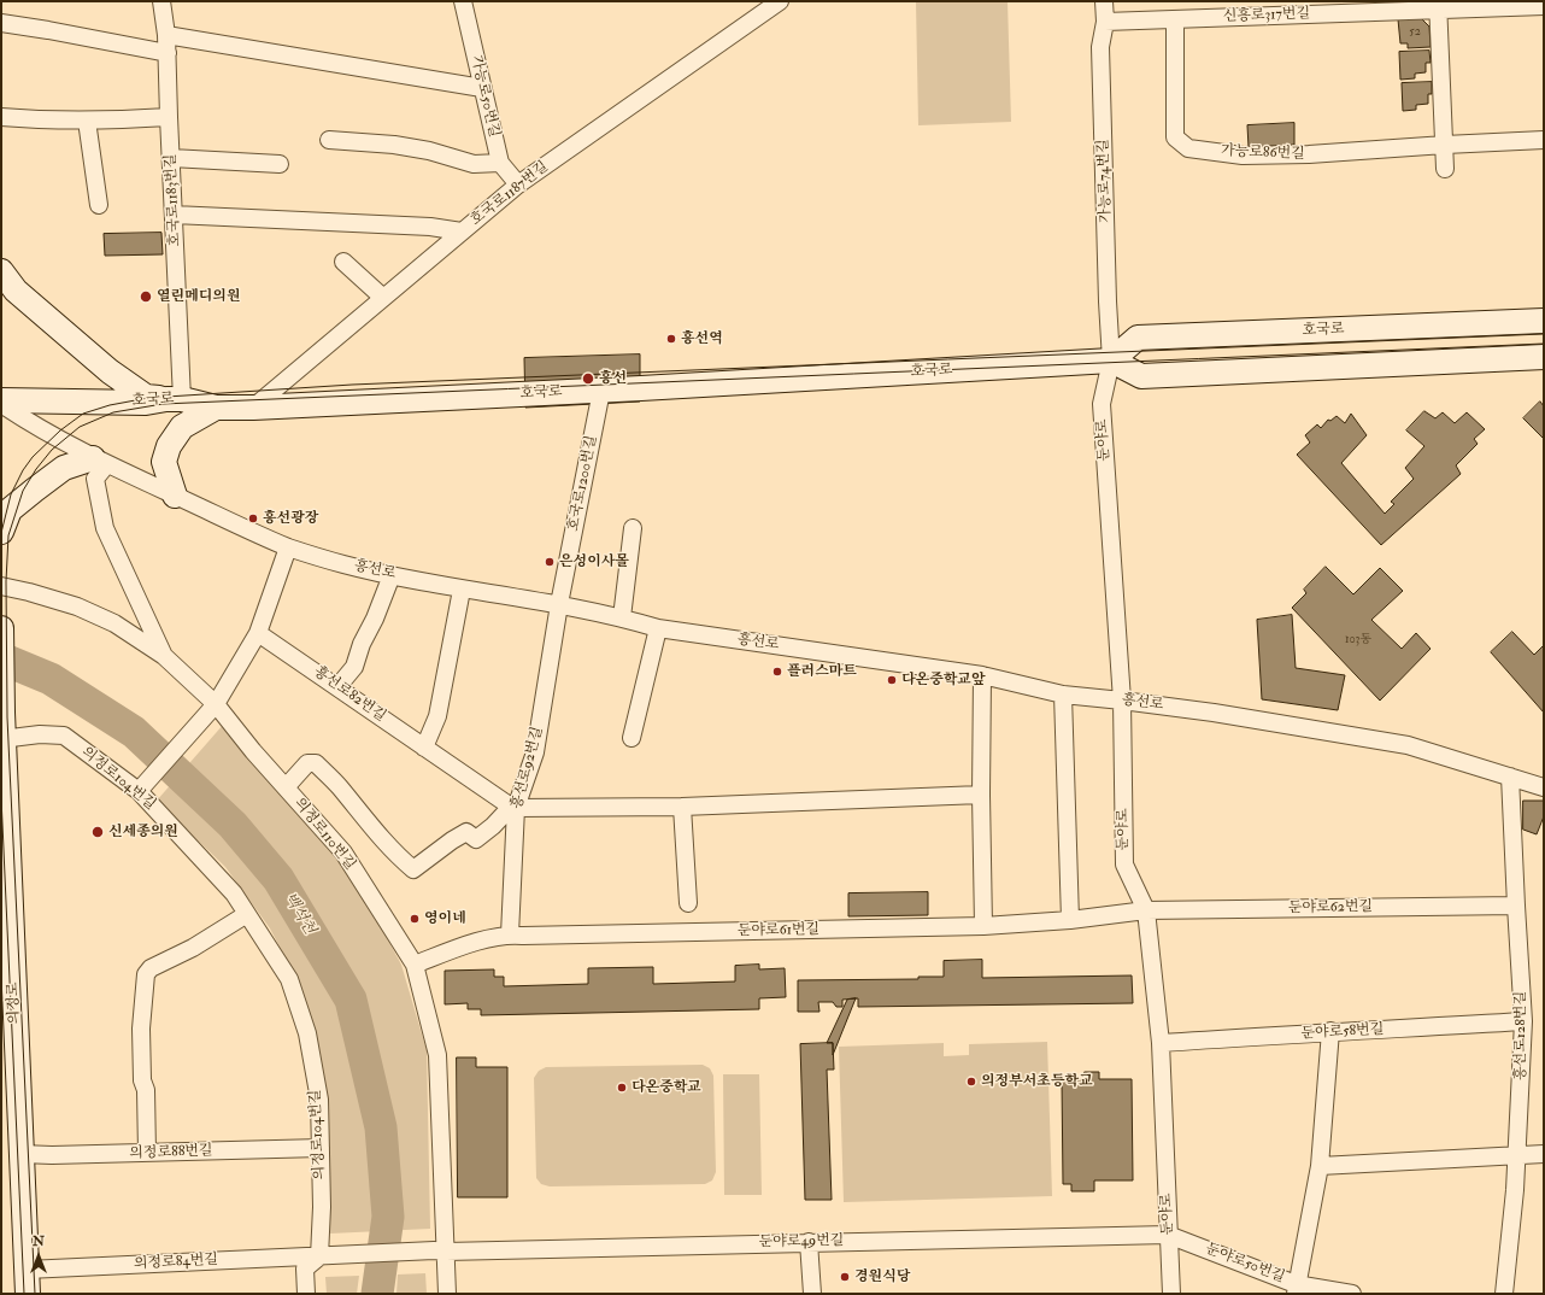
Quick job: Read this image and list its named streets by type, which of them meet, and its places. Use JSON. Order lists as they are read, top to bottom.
{
  "streets": {
    "street": [
      "신흥로317번길",
      "가능로50번길",
      "가능로86번길",
      "가능로74번길",
      "호국로1187번길",
      "호국로1183번길",
      "호국로",
      "둔야로",
      "호국로1200번길",
      "흥선로",
      "흥선로82번길",
      "흥선로92번길",
      "의정로104번길",
      "의정로110번길",
      "둔야로62번길",
      "둔야로61번길",
      "의정로",
      "둔야로58번길",
      "흥선로128번길",
      "의정로88번길",
      "둔야로49번길",
      "의정로84번길",
      "둔야로50번길"
    ]
  },
  "crossings": [
    ["신흥로317번길", "가능로86번길"],
    ["신흥로317번길", "가능로74번길"],
    ["가능로50번길", "호국로1187번길"],
    ["가능로74번길", "호국로"],
    ["가능로74번길", "둔야로"],
    ["호국로1187번길", "호국로"],
    ["호국로1183번길", "호국로"],
    ["호국로", "둔야로"],
    ["호국로", "호국로1200번길"],
    ["둔야로", "흥선로"],
    ["둔야로", "둔야로62번길"],
    ["둔야로", "둔야로61번길"],
    ["둔야로", "둔야로58번길"],
    ["둔야로", "둔야로49번길"],
    ["둔야로", "둔야로50번길"],
    ["호국로1200번길", "흥선로"],
    ["호국로1200번길", "흥선로92번길"],
    ["흥선로", "흥선로92번길"],
    ["흥선로", "흥선로128번길"],
    ["흥선로82번길", "흥선로92번길"],
    ["흥선로92번길", "둔야로61번길"],
    ["의정로104번길", "의정로"],
    ["의정로104번길", "의정로88번길"],
    ["의정로104번길", "둔야로49번길"],
    ["의정로104번길", "의정로84번길"],
    ["의정로110번길", "둔야로61번길"],
    ["의정로110번길", "둔야로49번길"],
    ["둔야로62번길", "둔야로61번길"],
    ["둔야로62번길", "흥선로128번길"],
    ["의정로", "의정로88번길"],
    ["의정로", "의정로84번길"],
    ["둔야로58번길", "흥선로128번길"],
    ["둔야로49번길", "의정로84번길"],
    ["둔야로49번길", "둔야로50번길"]
  ],
  "water": ["백석천"],
  "places": [
    "열린메디의원",
    "흥선역",
    "흥선",
    "흥선광장",
    "은성이사몰",
    "플러스마트",
    "다온중학교앞",
    "신세종의원",
    "영이네",
    "의정부서초등학교",
    "다온중학교",
    "경원식당"
  ],
  "house_numbers": ["52", "103동"],
  "north": "top"
}
